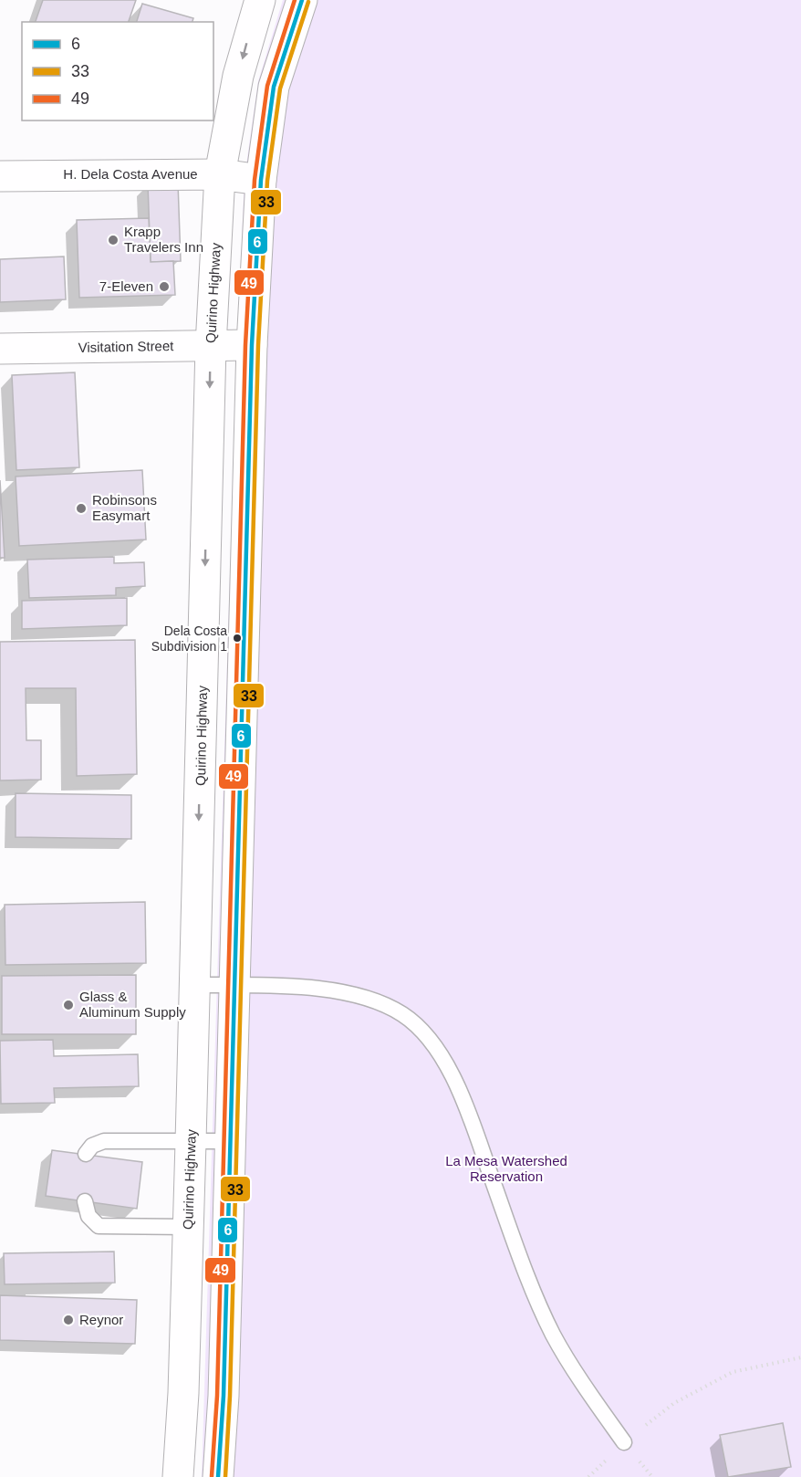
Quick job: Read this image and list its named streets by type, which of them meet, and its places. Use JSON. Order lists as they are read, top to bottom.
{
  "streets": {
    "main road": ["H. Dela Costa Avenue", "Quirino Highway", "Visitation Street"]
  },
  "crossings": [
    ["H. Dela Costa Avenue", "Quirino Highway"],
    ["Quirino Highway", "Visitation Street"]
  ],
  "parks": ["La Mesa Watershed Reservation"],
  "places": [
    "Krapp Travelers Inn",
    "7-Eleven",
    "Robinsons Easymart",
    "Dela Costa Subdivision 1",
    "Glass & Aluminum Supply",
    "Reynor"
  ],
  "lines": ["transit line 6", "transit line 49", "transit line 33"],
  "legend": ["6", "33", "49"]
}
